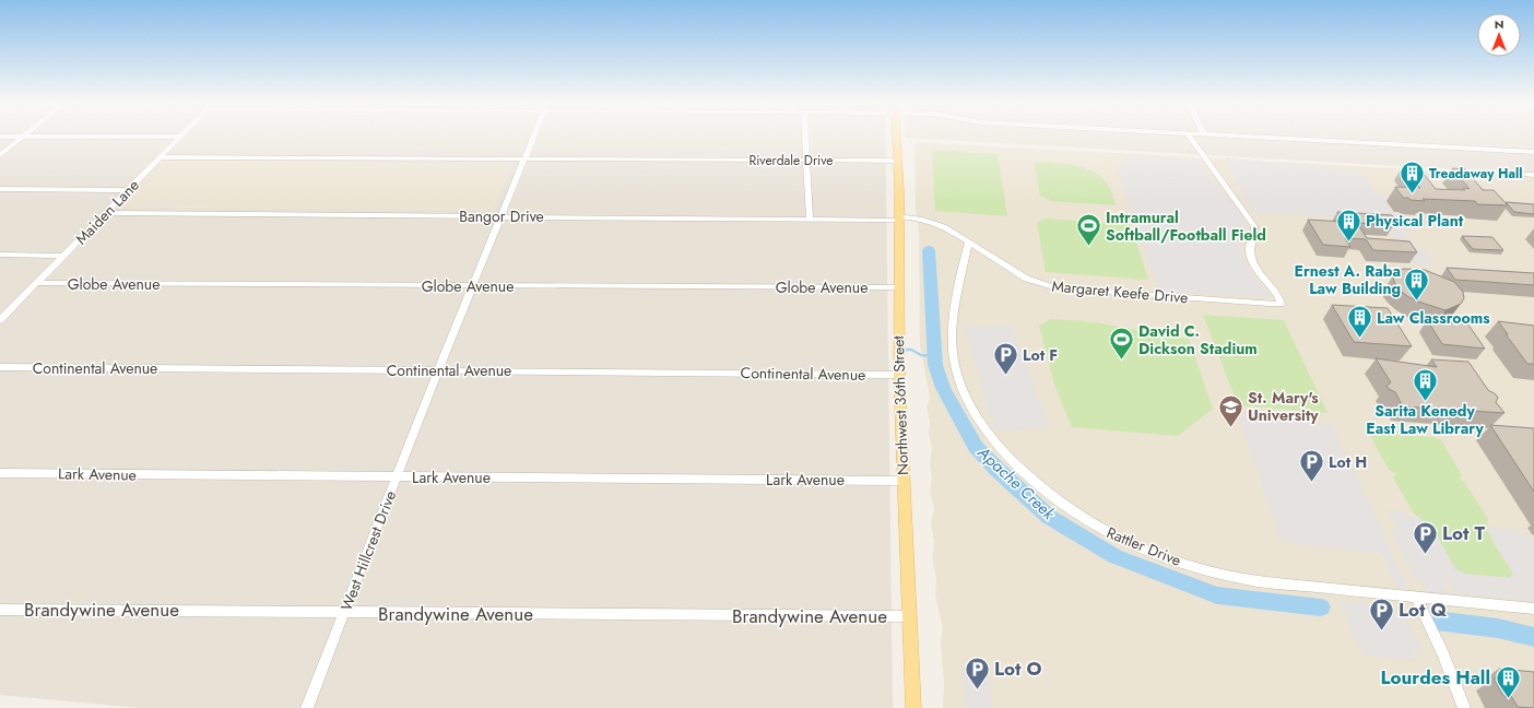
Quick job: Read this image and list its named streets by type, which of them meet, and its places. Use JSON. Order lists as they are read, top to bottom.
{
  "streets": {
    "main road": ["Northwest 36th Street"],
    "street": [
      "Riverdale Drive",
      "Maiden Lane",
      "Bangor Drive",
      "Globe Avenue",
      "Margaret Keefe Drive",
      "Continental Avenue",
      "Lark Avenue",
      "Rattler Drive",
      "West Hillcrest Drive",
      "Brandywine Avenue"
    ]
  },
  "crossings": [
    ["Riverdale Drive", "Maiden Lane"],
    ["Riverdale Drive", "Northwest 36th Street"],
    ["Riverdale Drive", "West Hillcrest Drive"],
    ["Maiden Lane", "Bangor Drive"],
    ["Maiden Lane", "Globe Avenue"],
    ["Bangor Drive", "Margaret Keefe Drive"],
    ["Bangor Drive", "Northwest 36th Street"],
    ["Bangor Drive", "West Hillcrest Drive"],
    ["Globe Avenue", "Northwest 36th Street"],
    ["Globe Avenue", "West Hillcrest Drive"],
    ["Margaret Keefe Drive", "Northwest 36th Street"],
    ["Margaret Keefe Drive", "Rattler Drive"],
    ["Continental Avenue", "Northwest 36th Street"],
    ["Continental Avenue", "West Hillcrest Drive"],
    ["Northwest 36th Street", "Lark Avenue"],
    ["Northwest 36th Street", "Brandywine Avenue"],
    ["Lark Avenue", "West Hillcrest Drive"],
    ["West Hillcrest Drive", "Brandywine Avenue"]
  ],
  "water": ["Apache Creek"],
  "places": {
    "building": [
      "Treadaway Hall",
      "Physical Plant",
      "Ernest A. Raba Law Building",
      "Law Classrooms",
      "Sarita Kenedy East Law Library",
      "Lourdes Hall"
    ],
    "sports": ["Intramural Softball/Football Field", "David C. Dickson Stadium"],
    "parking": [
      "Lot F",
      "Lot H",
      "Lot T",
      "Lot Q",
      "Lot O"
    ],
    "school or university": ["St. Mary's University"]
  },
  "north": "top"
}
